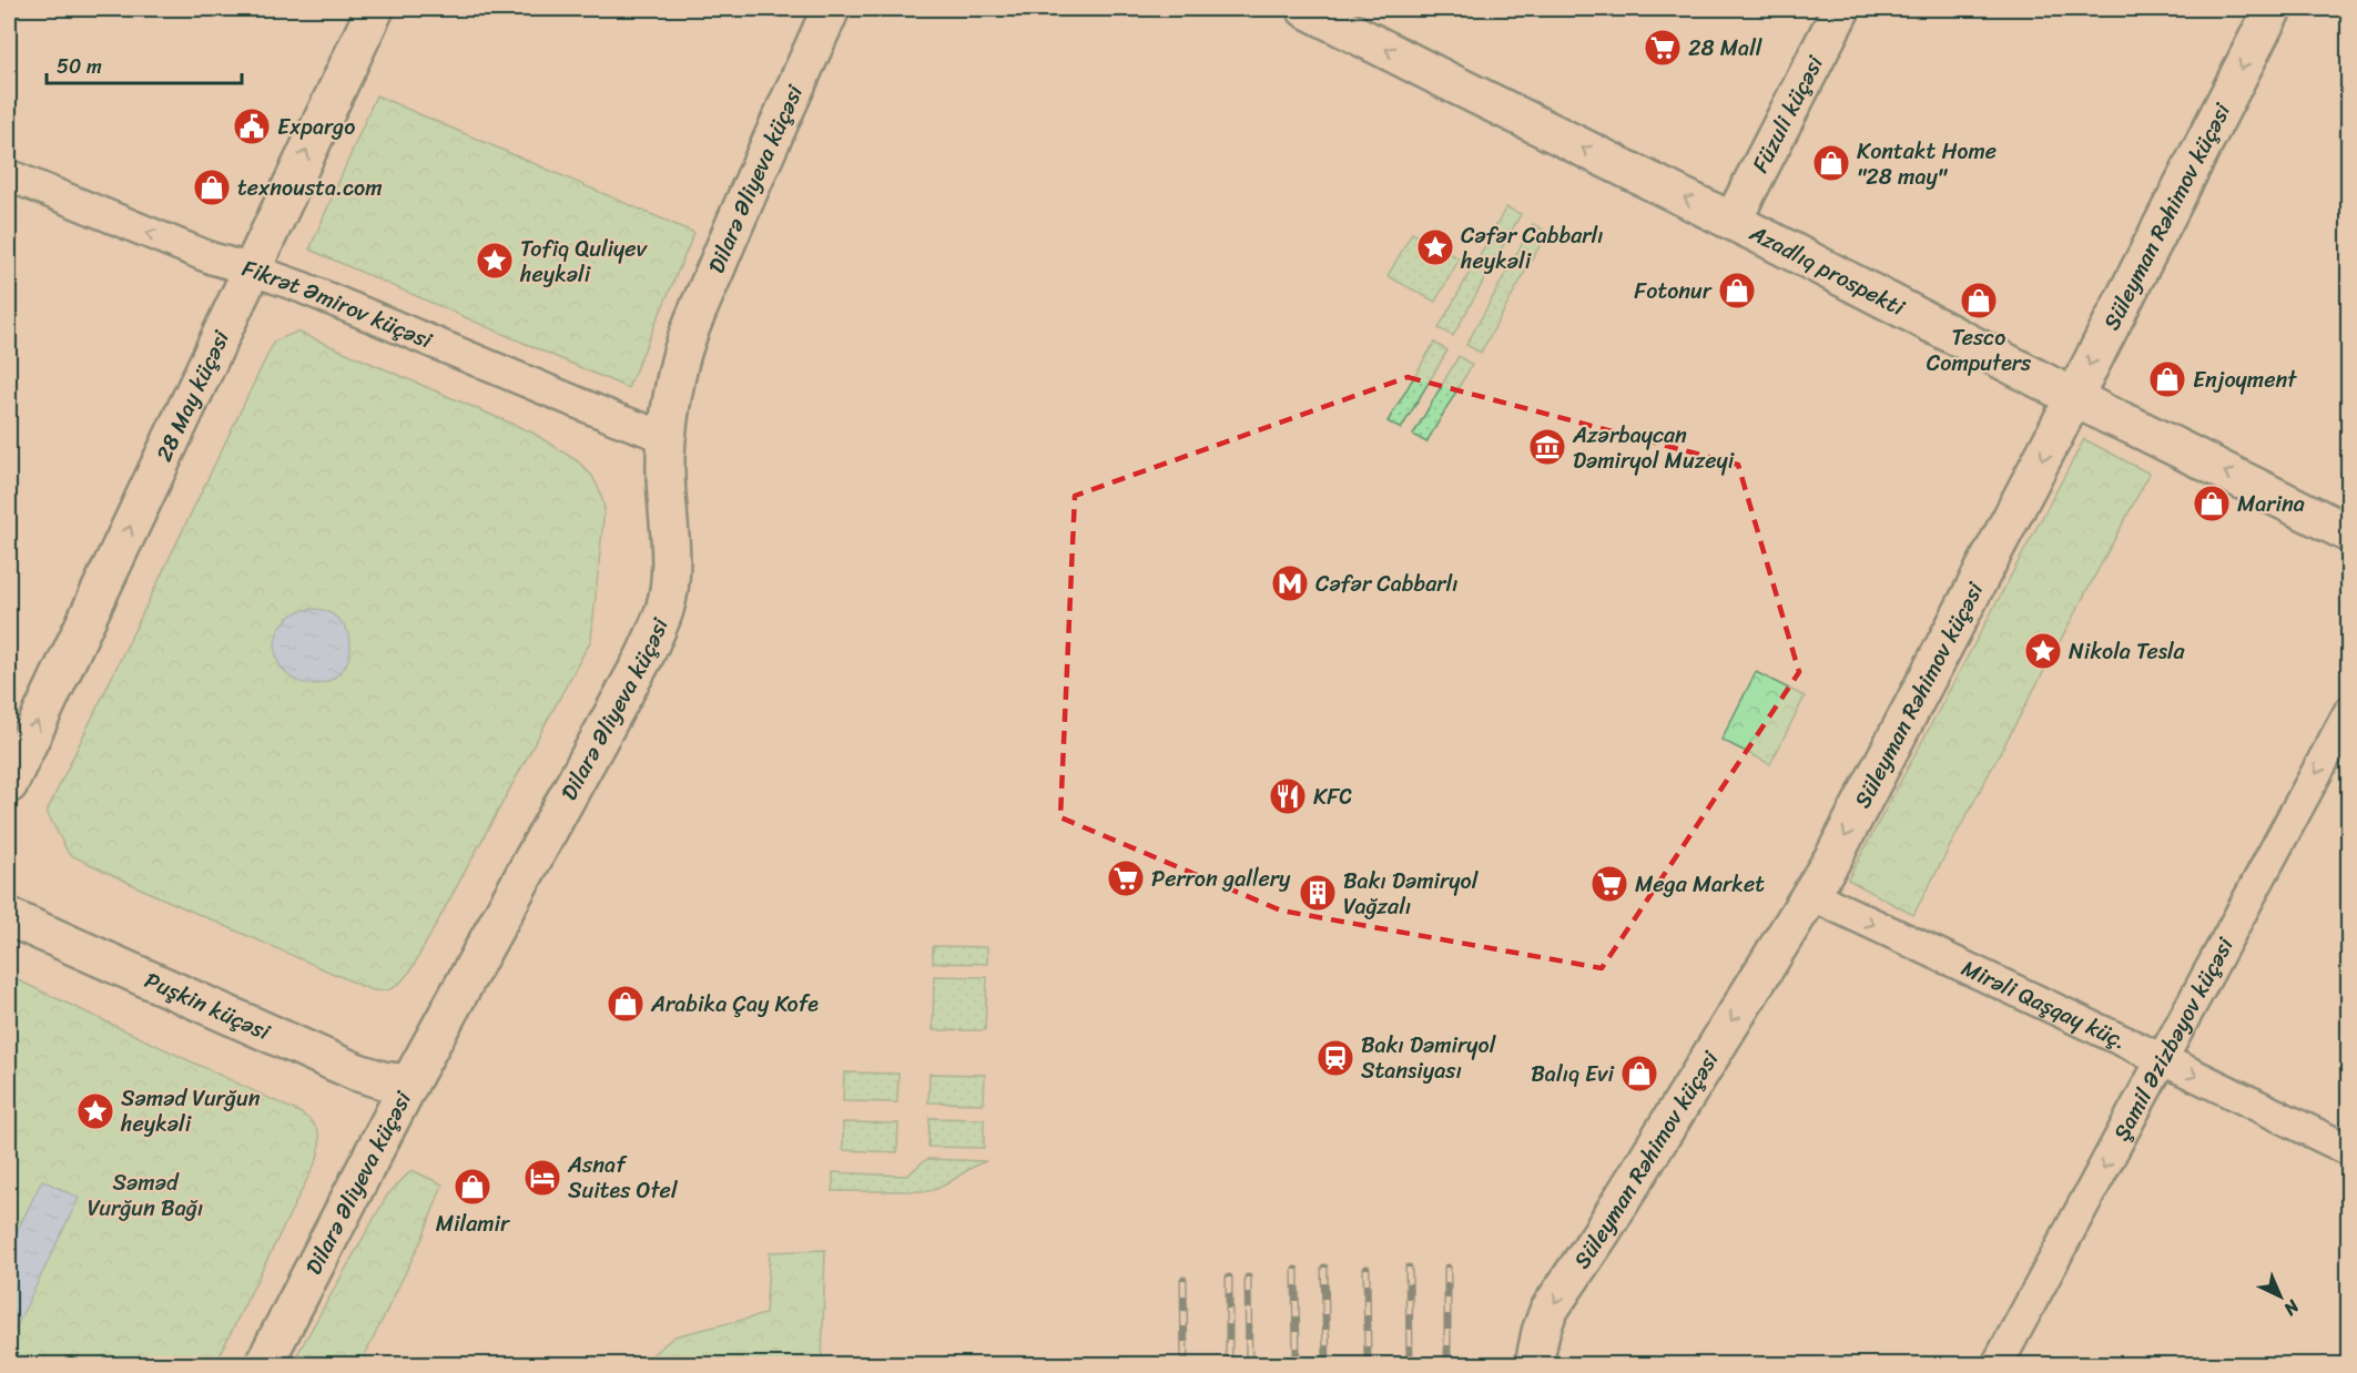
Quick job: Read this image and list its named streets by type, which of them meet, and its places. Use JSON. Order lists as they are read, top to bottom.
{
  "streets": {
    "main road": [
      "Füzuli küçəsi",
      "Dilarə Əliyeva küçəsi",
      "Süleyman Rəhimov küçəsi",
      "Azadlıq prospekti",
      "28 May küçəsi",
      "Puşkin küçəsi"
    ],
    "street": ["Fikrət Əmirov küçəsi", "Mirəli Qaşqay küç.", "Şamil Əzizbəyov küçəsi"]
  },
  "crossings": [
    ["Füzuli küçəsi", "Azadlıq prospekti"],
    ["Dilarə Əliyeva küçəsi", "Fikrət Əmirov küçəsi"],
    ["Dilarə Əliyeva küçəsi", "Puşkin küçəsi"],
    ["Süleyman Rəhimov küçəsi", "Azadlıq prospekti"],
    ["Süleyman Rəhimov küçəsi", "Mirəli Qaşqay küç."],
    ["Fikrət Əmirov küçəsi", "28 May küçəsi"],
    ["Mirəli Qaşqay küç.", "Şamil Əzizbəyov küçəsi"]
  ],
  "one_way": [
    "Süleyman Rəhimov küçəsi",
    "Azadlıq prospekti",
    "Fikrət Əmirov küçəsi",
    "28 May küçəsi",
    "Mirəli Qaşqay küç.",
    "Şamil Əzizbəyov küçəsi"
  ],
  "parks": ["Səməd Vurğun Bağı"],
  "places": {
    "supermarket": ["28 Mall", "Perron gallery", "Mega Market"],
    "public building": ["Expargo"],
    "shop": [
      "Kontakt Home \"28 may\"",
      "texnousta.com",
      "Fotonur",
      "Tesco Computers",
      "Enjoyment",
      "Marina",
      "Arabika Çay Kofe",
      "Balıq Evi",
      "Milamir"
    ],
    "place": [
      "Cəfər Cabbarlı heykəli",
      "Tofiq Quliyev heykəli",
      "Nikola Tesla",
      "Səməd Vurğun heykəli"
    ],
    "museum": ["Azərbaycan Dəmiryol Muzeyi"],
    "metro station": ["Cəfər Cabbarlı"],
    "restaurant": ["KFC"],
    "building": ["Bakı Dəmiryol Vağzalı"],
    "station": ["Bakı Dəmiryol Stansiyası"],
    "hotel": ["Asnaf Suites Otel"]
  },
  "scale_bar": "50 m",
  "north": "bottom right"
}
